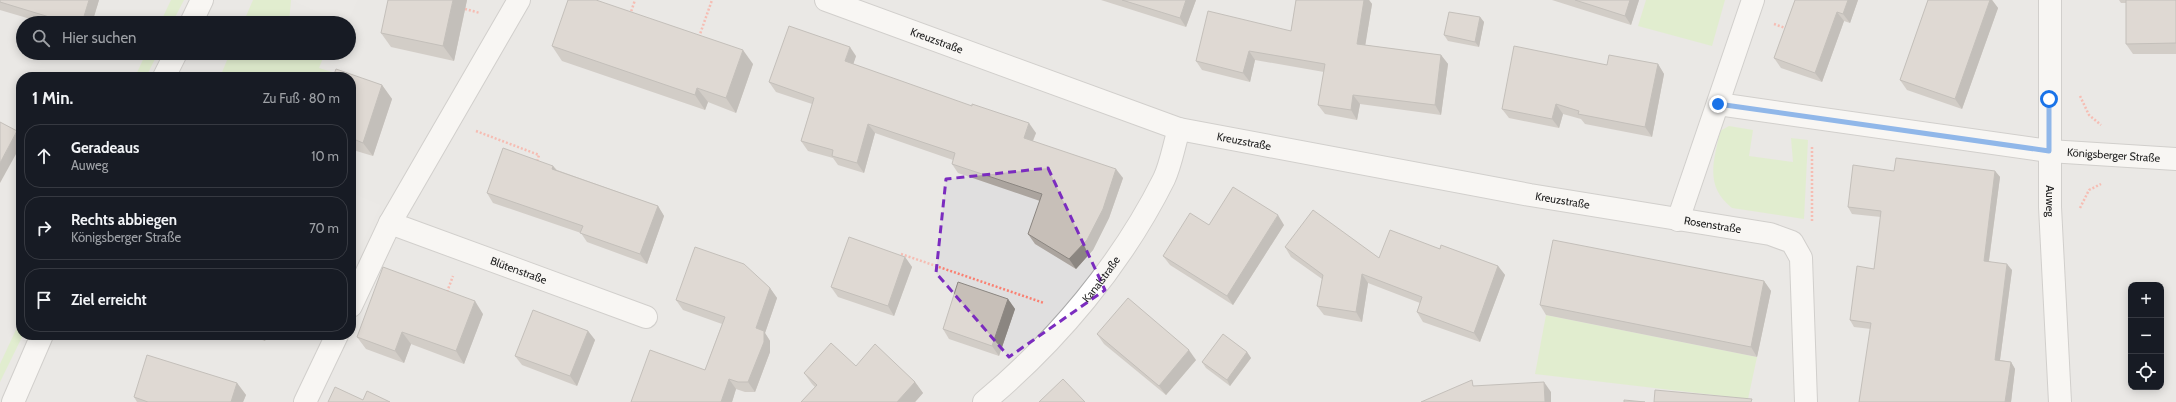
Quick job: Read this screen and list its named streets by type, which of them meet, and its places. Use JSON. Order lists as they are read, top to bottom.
{
  "streets": {
    "street": [
      "Kreuzstraße",
      "Königsberger Straße",
      "Auweg",
      "Rosenstraße",
      "Blütenstraße",
      "Kanalstraße"
    ]
  },
  "crossings": [
    ["Kreuzstraße", "Rosenstraße"],
    ["Kreuzstraße", "Kanalstraße"],
    ["Königsberger Straße", "Auweg"],
    ["Königsberger Straße", "Rosenstraße"]
  ],
  "page": {
    "search": "Hier suchen",
    "heading": ["1 Min.", "Zu Fuß · 80 m"],
    "list": [
      ["Geradeaus", "Auweg", "10 m"],
      ["Rechts abbiegen", "Königsberger Straße", "70 m"],
      "Ziel erreicht"
    ],
    "map_buttons": ["+", "−"]
  }
}
